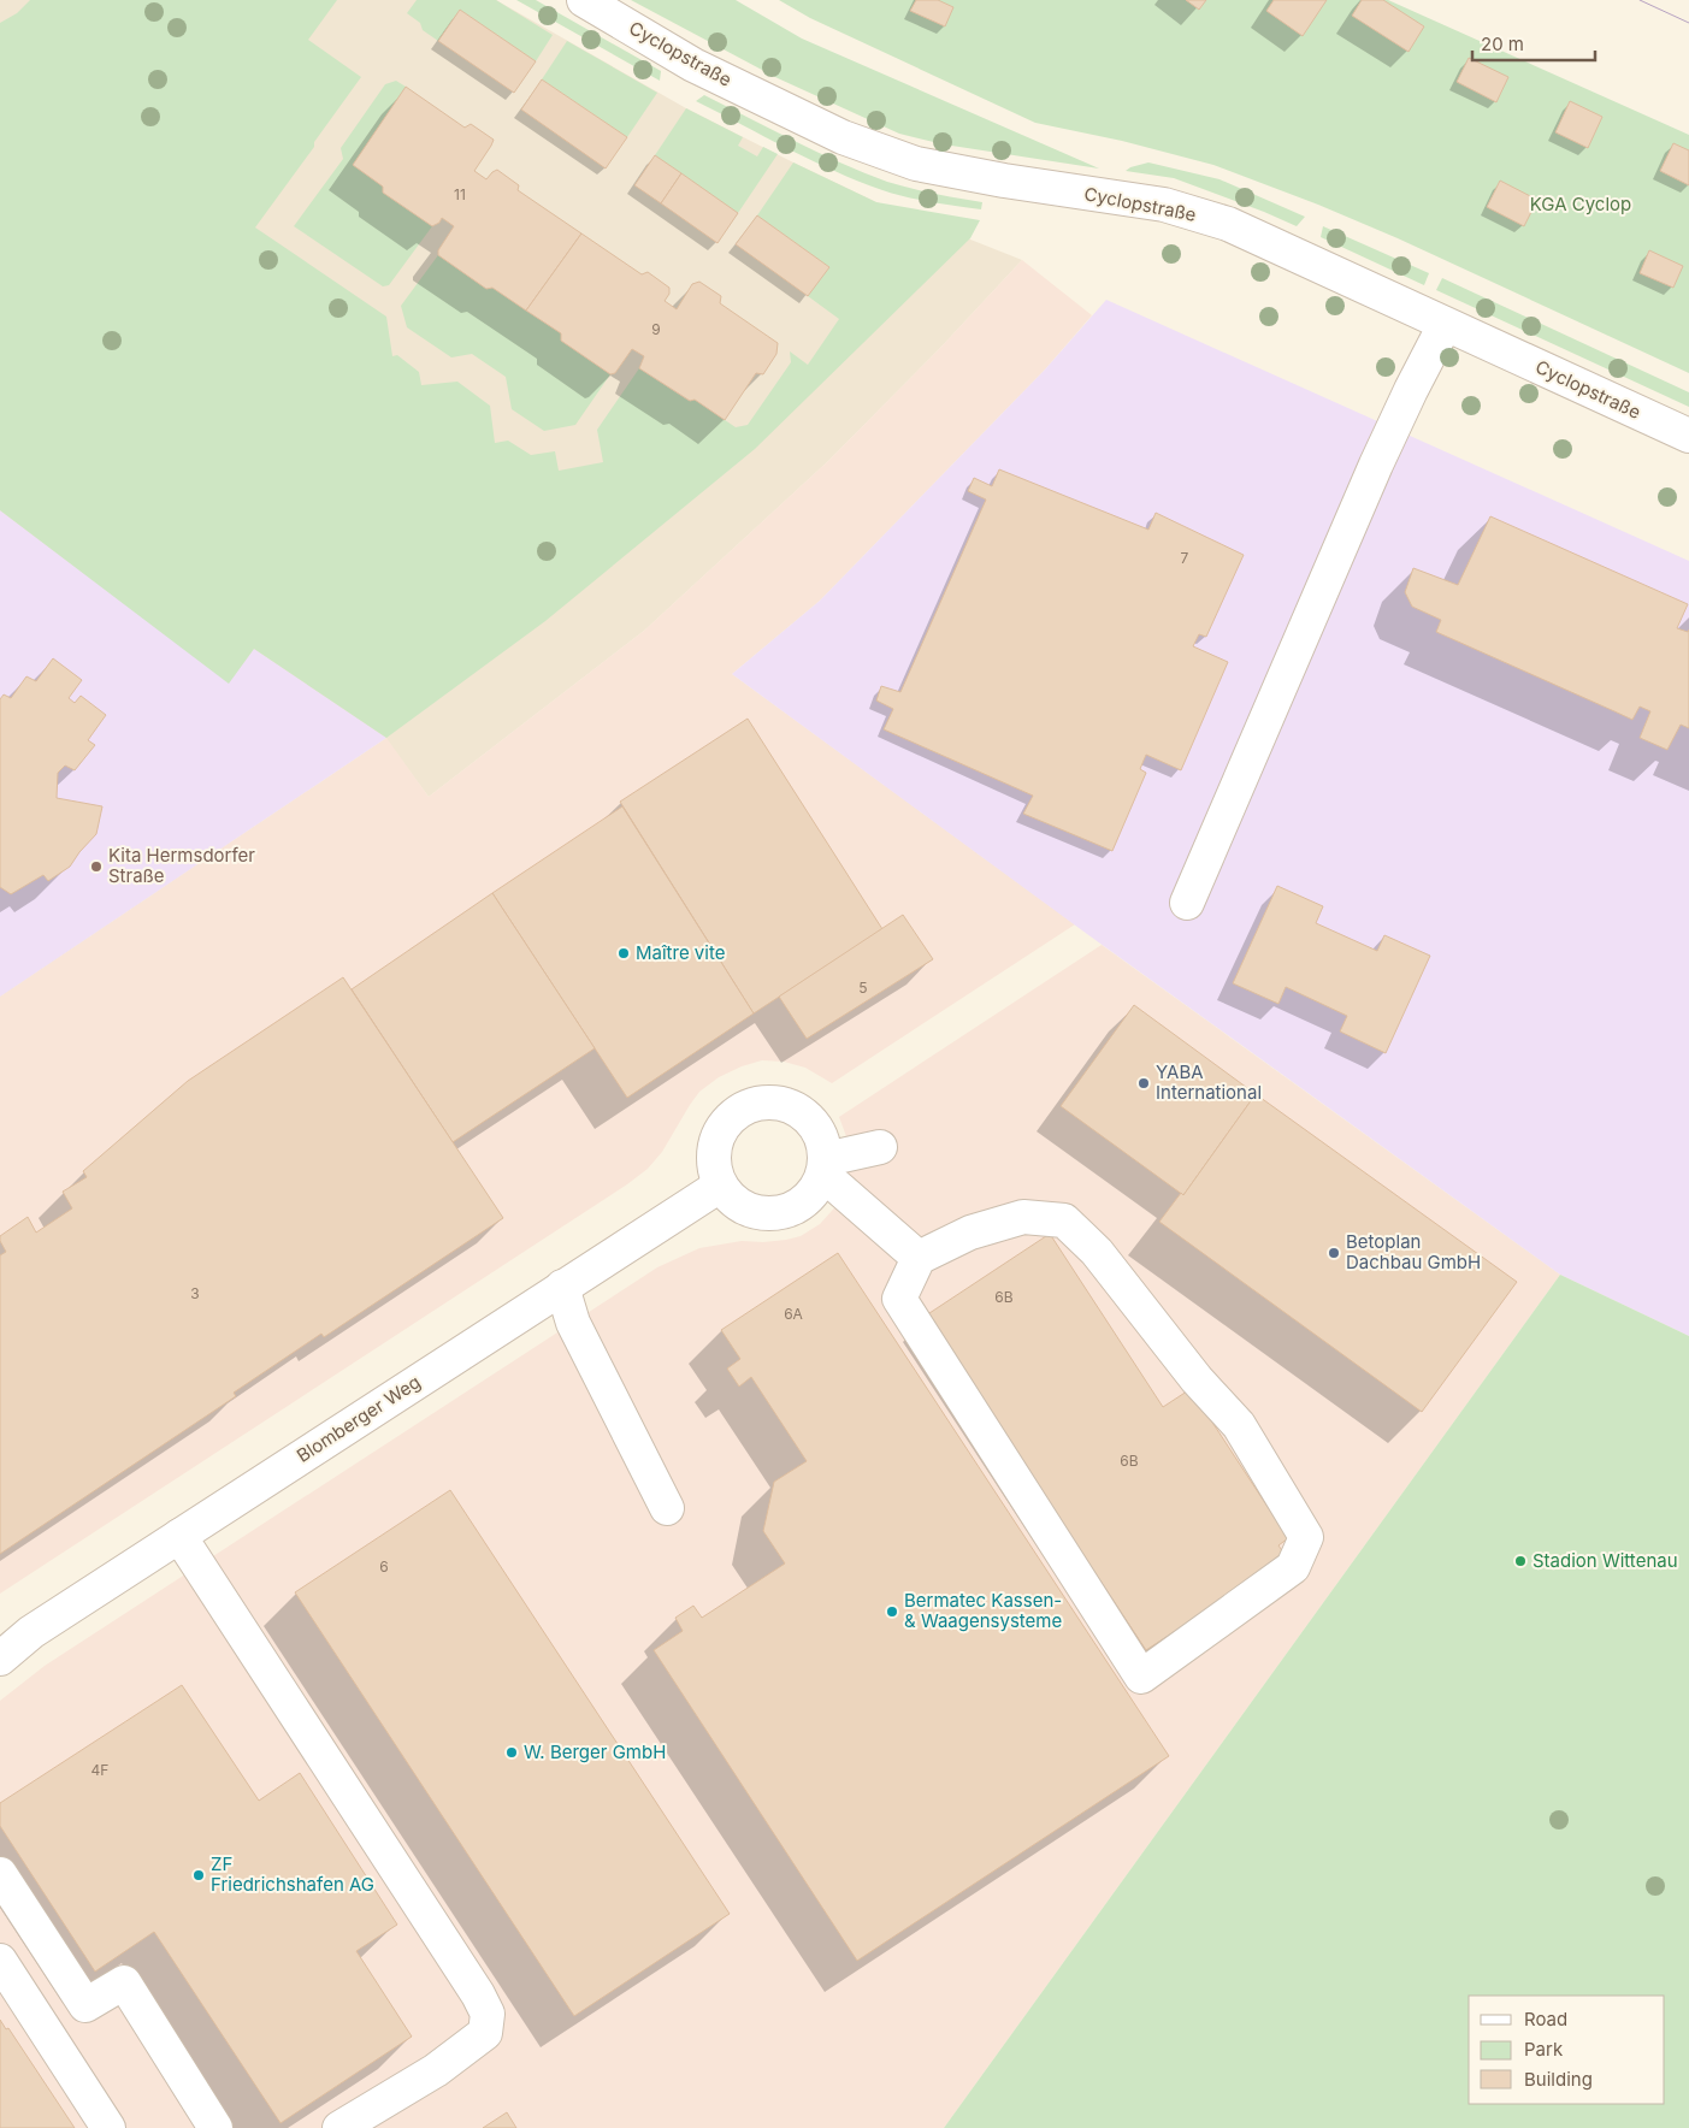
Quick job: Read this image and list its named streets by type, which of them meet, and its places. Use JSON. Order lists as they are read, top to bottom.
{
  "streets": {
    "street": ["Cyclopstraße", "Blomberger Weg"]
  },
  "parks": ["KGA Cyclop"],
  "places": [
    "Kita Hermsdorfer Straße",
    "Maître vite",
    "YABA International",
    "Betoplan Dachbau GmbH",
    "Stadion Wittenau",
    "Bermatec Kassen- & Waagensysteme",
    "W. Berger GmbH",
    "ZF Friedrichshafen AG"
  ],
  "house_numbers": [
    "11",
    "9",
    "7",
    "5",
    "3",
    "6B",
    "6A",
    "6B",
    "6",
    "4F"
  ],
  "legend": ["Road", "Park", "Building"],
  "scale_bar": "20 m"
}
